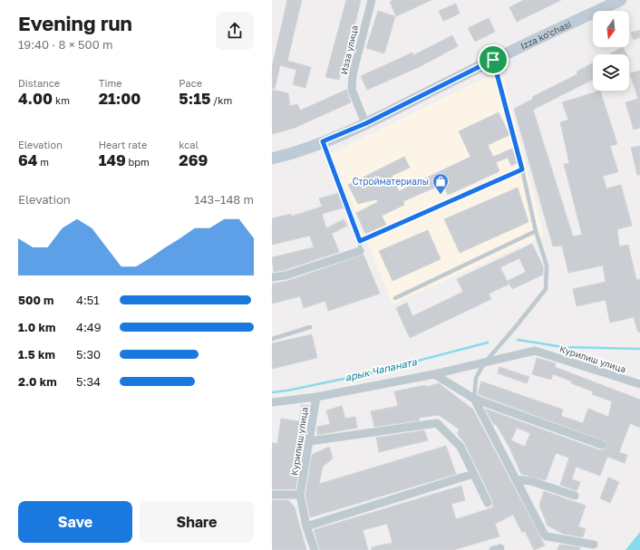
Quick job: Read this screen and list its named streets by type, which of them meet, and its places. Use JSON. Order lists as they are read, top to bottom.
{
  "streets": {
    "main road": ["Izza ko'chasi"],
    "street": ["Изза улица", "Курилиш улица"]
  },
  "crossings": [
    ["Izza ko'chasi", "Изза улица"]
  ],
  "water": ["арык Чапаната"],
  "places": {
    "shop": ["Стройматериалы"]
  },
  "north": "bottom",
  "page": {
    "heading": ["Evening run", "19:40 · 8 × 500 m"],
    "stats": [
      ["Distance", "4.00 km"],
      ["Time", "21:00"],
      ["Pace", "5:15 /km"],
      ["Elevation", "64 m"],
      ["Heart rate", "149 bpm"],
      ["kcal", "269"]
    ],
    "chart": ["Elevation", "143–148 m"],
    "list": [
      {
        "name": "500 m",
        "note": "4:51"
      },
      {
        "name": "1.0 km",
        "note": "4:49"
      },
      {
        "name": "1.5 km",
        "note": "5:30"
      },
      {
        "name": "2.0 km",
        "note": "5:34"
      }
    ],
    "buttons": ["Save", "Share"]
  }
}
